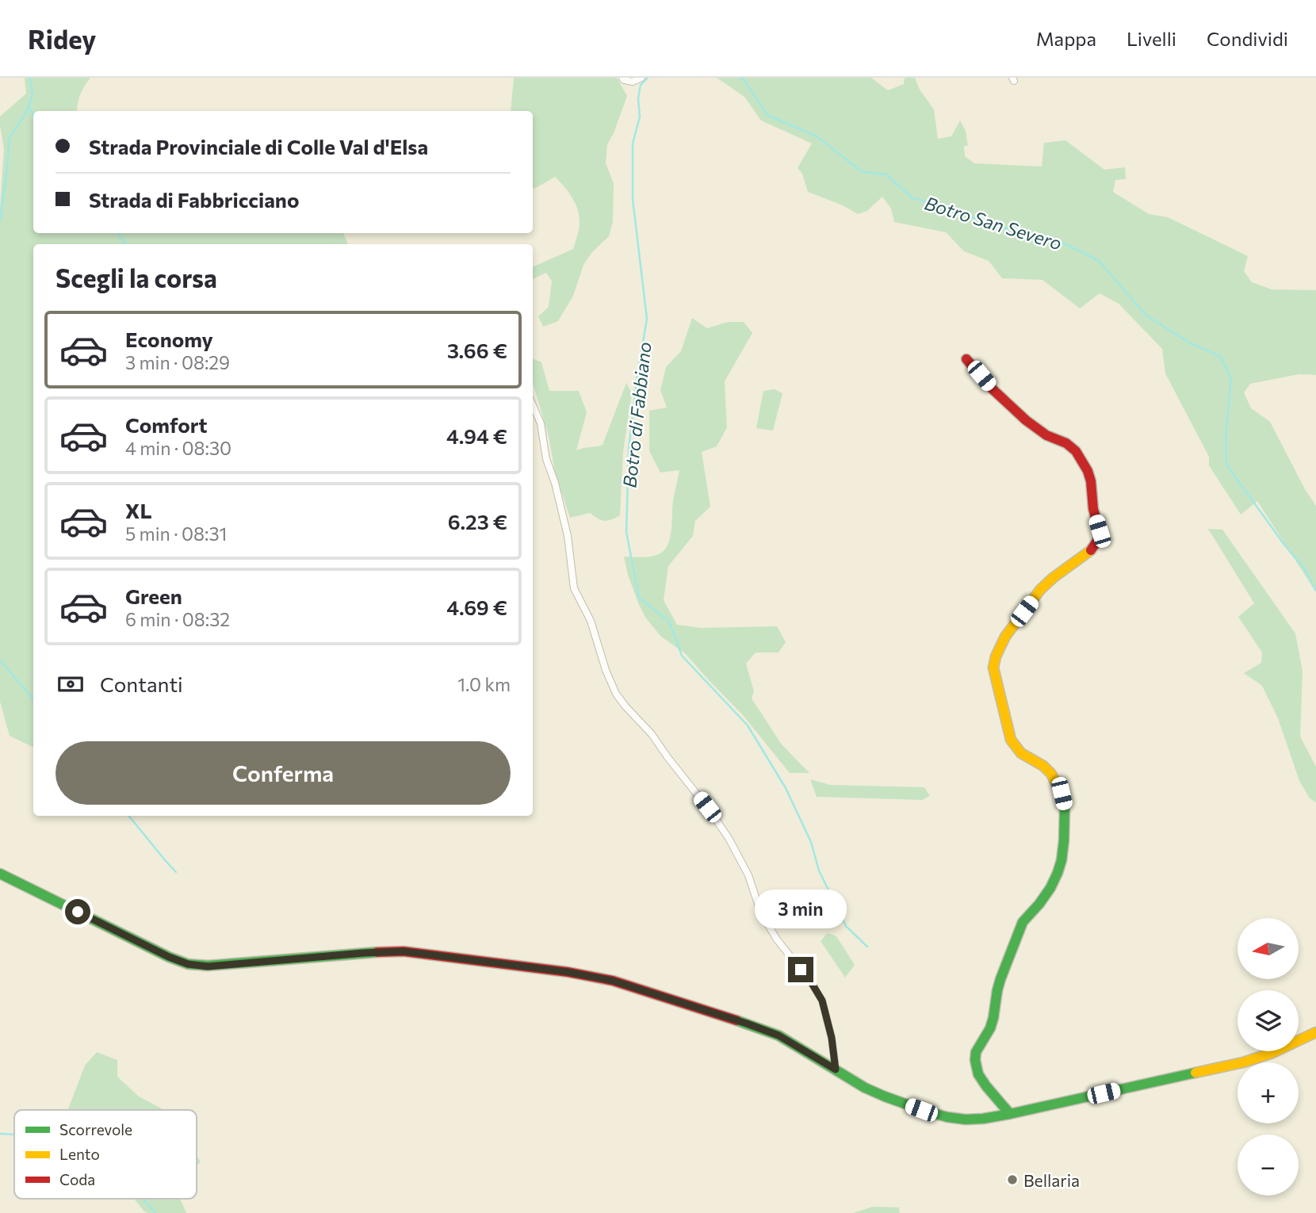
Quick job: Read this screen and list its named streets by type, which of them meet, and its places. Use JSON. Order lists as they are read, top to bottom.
{
  "water": ["Botro San Severo", "Botro di Fabbiano"],
  "places": ["Bellaria"],
  "legend": ["Scorrevole", "Lento", "Coda"],
  "north": "left",
  "page": {
    "header": "Ridey",
    "nav": ["Mappa", "Livelli", "Condividi"],
    "banner": ["Strada Provinciale di Colle Val d'Elsa", "Strada di Fabbricciano"],
    "heading": "Scegli la corsa",
    "list": [
      {
        "name": "Economy",
        "note": "3 min · 08:29",
        "value": "3.66 €"
      },
      {
        "name": "Comfort",
        "note": "4 min · 08:30",
        "value": "4.94 €"
      },
      {
        "name": "XL",
        "note": "5 min · 08:31",
        "value": "6.23 €"
      },
      {
        "name": "Green",
        "note": "6 min · 08:32",
        "value": "4.69 €"
      }
    ],
    "pay": ["Contanti", "1.0 km"],
    "buttons": "Conferma",
    "bubble": "3 min",
    "map_buttons": ["+", "−"]
  }
}
